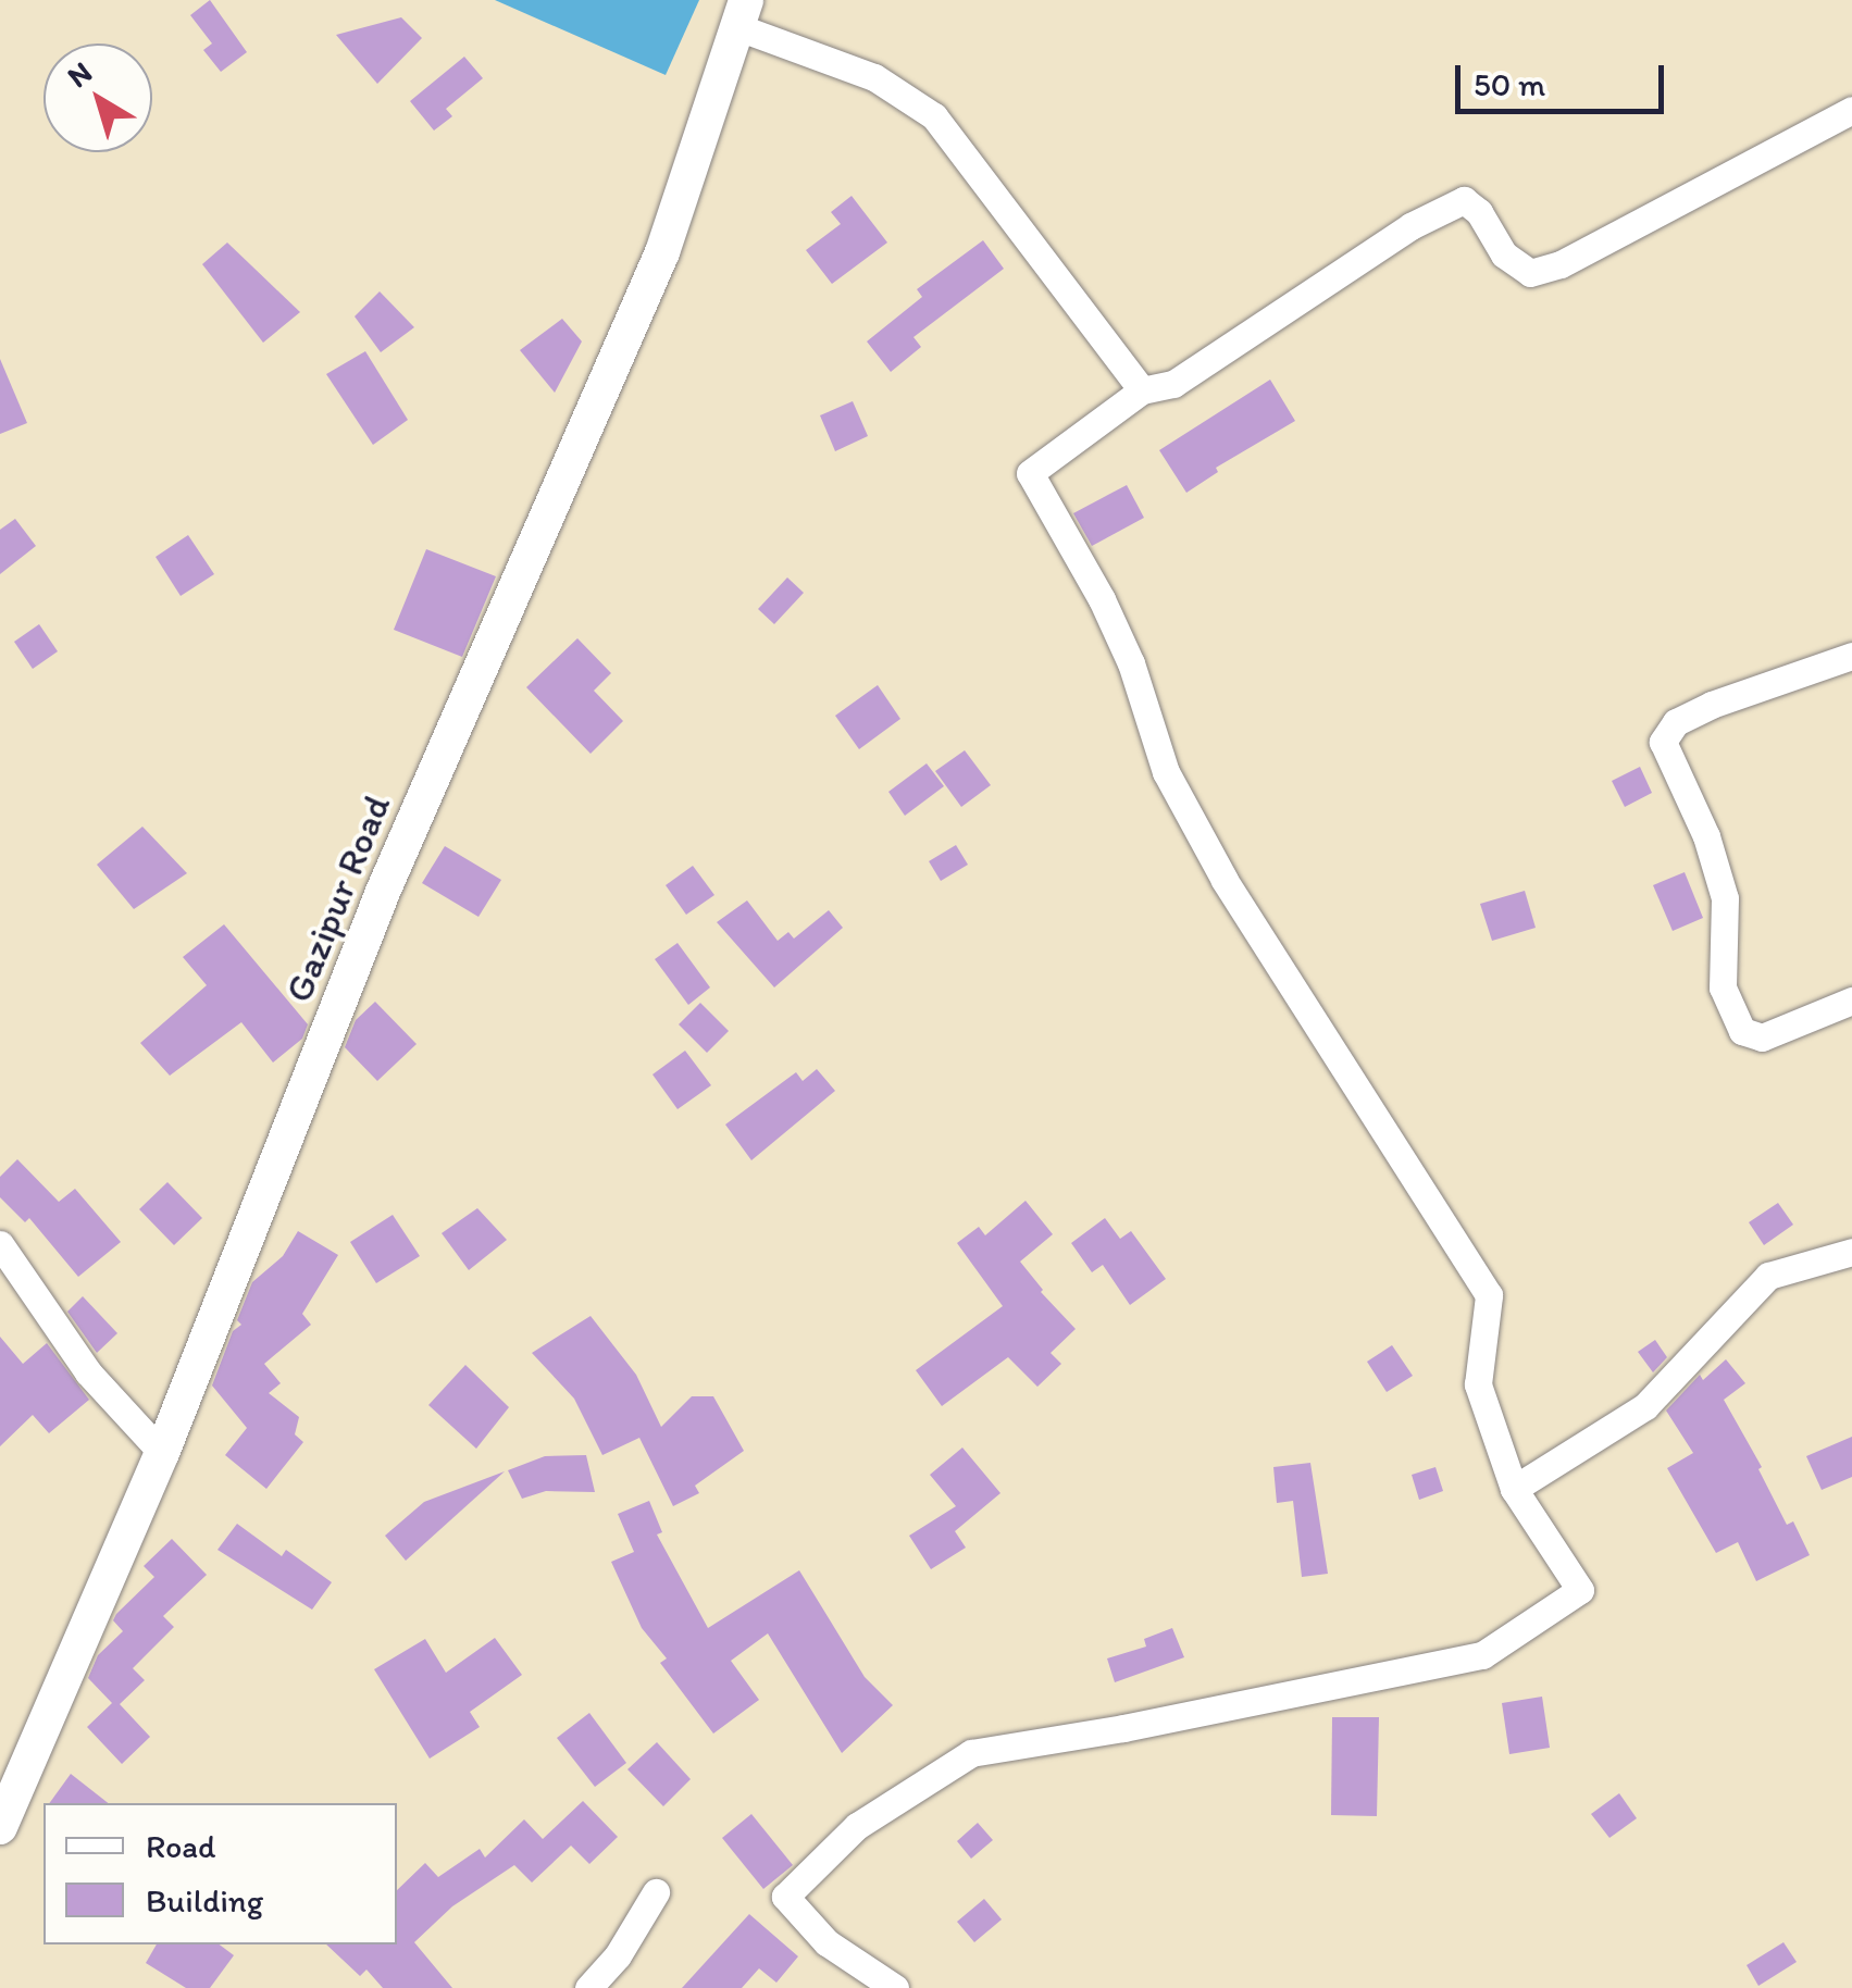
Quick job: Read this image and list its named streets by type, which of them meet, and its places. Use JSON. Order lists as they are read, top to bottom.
{
  "streets": {
    "street": ["Gazipur Road"]
  },
  "legend": ["Road", "Building"],
  "scale_bar": "50 m",
  "north": "top left"
}
